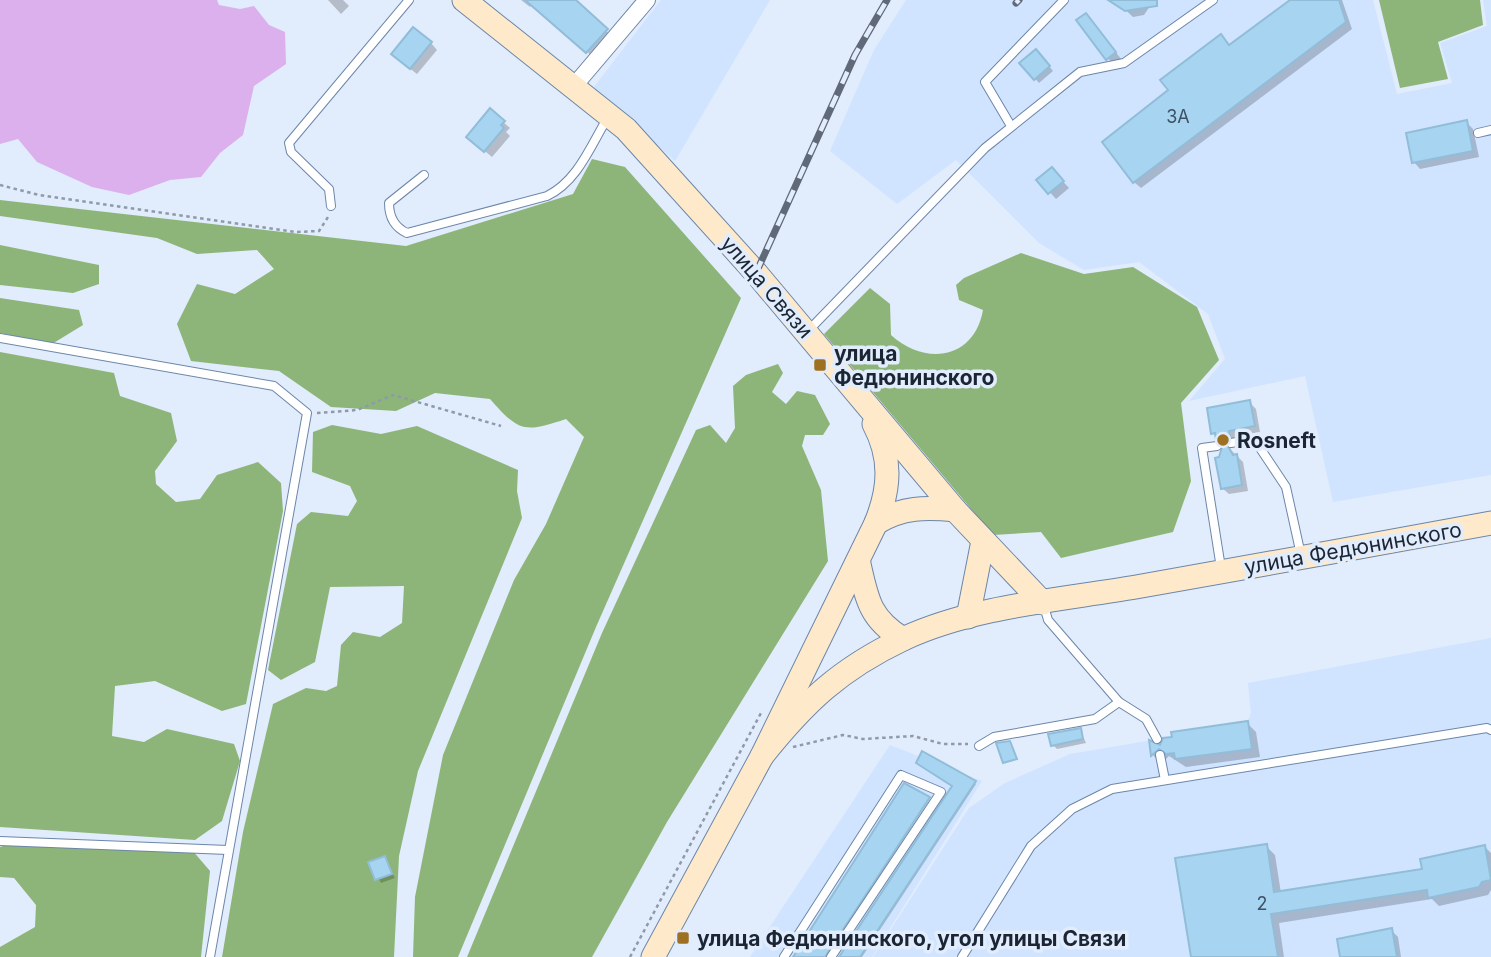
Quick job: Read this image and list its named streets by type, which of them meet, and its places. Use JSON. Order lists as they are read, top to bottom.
{
  "streets": {
    "main road": ["улица Связи", "улица Федюнинского"]
  },
  "crossings": [
    ["улица Связи", "улица Федюнинского"]
  ],
  "places": {
    "transit": ["улица Федюнинского", "улица Федюнинского, угол улицы Связи"],
    "other": ["Rosneft"]
  },
  "house_numbers": ["3А", "2"]
}
